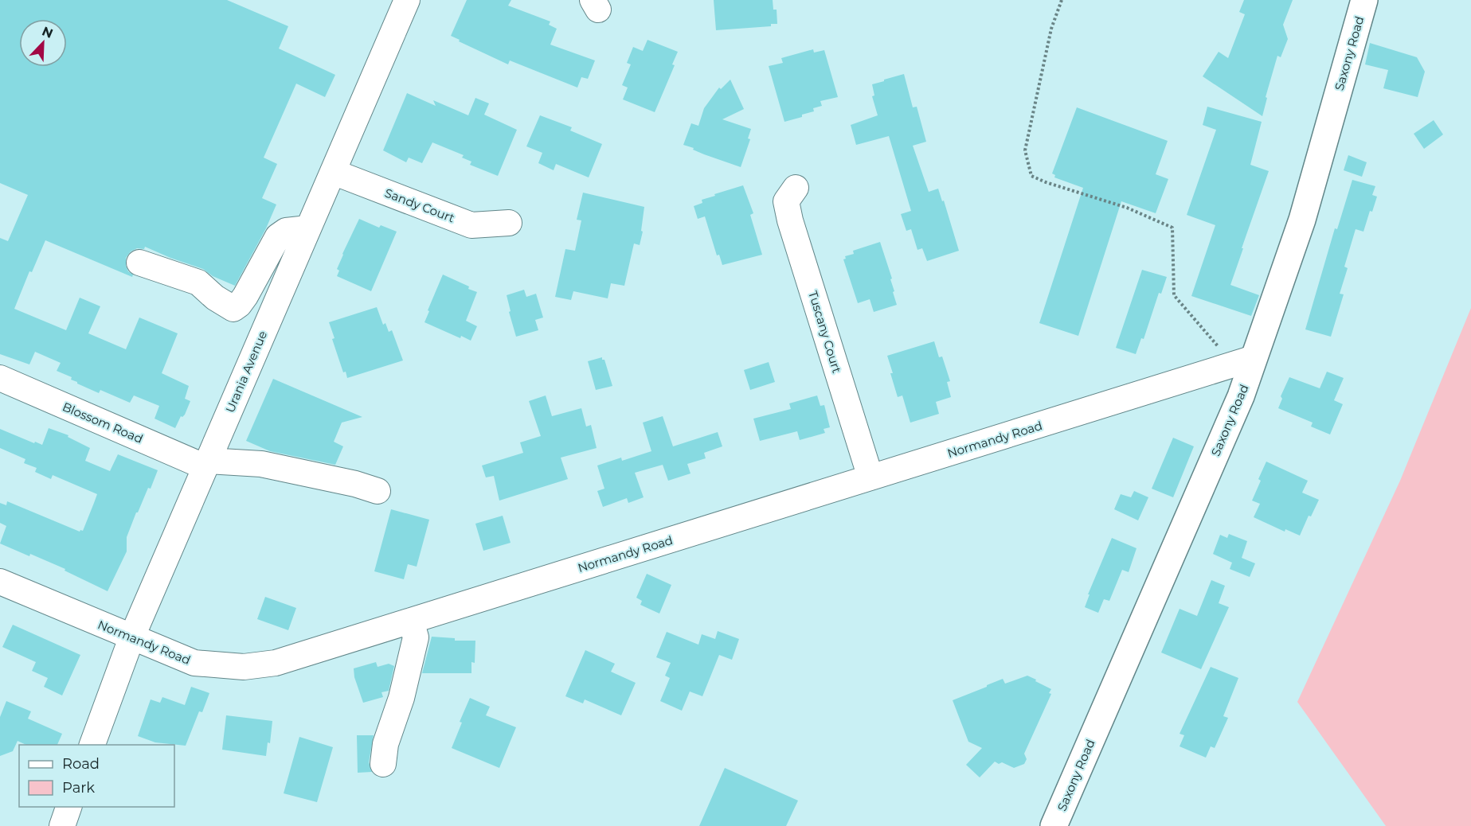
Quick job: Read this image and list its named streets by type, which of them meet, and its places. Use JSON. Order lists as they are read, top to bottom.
{
  "streets": {
    "main road": ["Saxony Road"],
    "street": [
      "Sandy Court",
      "Tuscany Court",
      "Urania Avenue",
      "Blossom Road",
      "Normandy Road"
    ]
  },
  "crossings": [
    ["Saxony Road", "Normandy Road"],
    ["Sandy Court", "Urania Avenue"],
    ["Tuscany Court", "Normandy Road"],
    ["Urania Avenue", "Blossom Road"],
    ["Urania Avenue", "Normandy Road"]
  ],
  "legend": ["Road", "Park"],
  "north": "top right"
}
